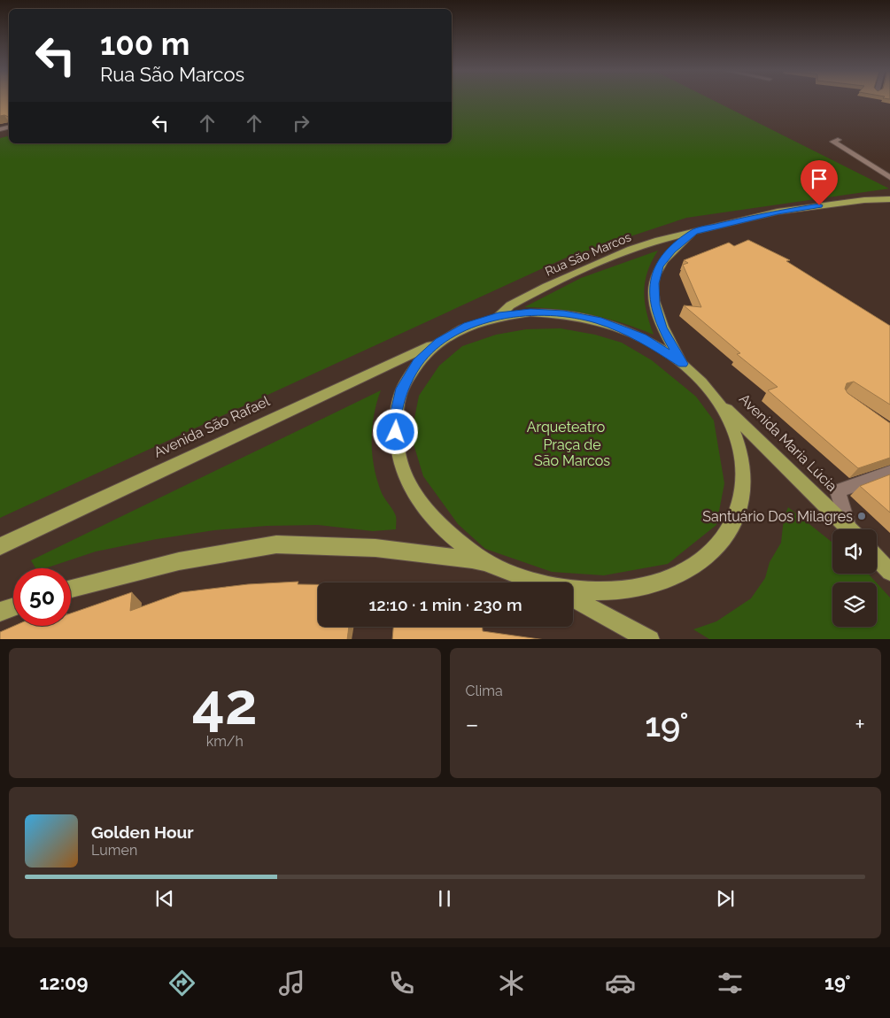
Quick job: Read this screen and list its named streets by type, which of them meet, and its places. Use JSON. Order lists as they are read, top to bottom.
{
  "streets": {
    "main road": ["Rua São Marcos", "Avenida São Rafael", "Avenida Maria Lúcia"]
  },
  "parks": ["Arqueteatro", "Praça de São Marcos"],
  "places": ["Santuário Dos Milagres"],
  "page": {
    "turn": ["100 m", "Rua São Marcos"],
    "limit": "50",
    "trip": "12:10 · 1 min · 230 m",
    "tile": [
      ["42", "km/h"],
      "Clima"
    ],
    "heat": ["−", "19°", "+"],
    "song": ["Golden Hour", "Lumen"],
    "tabs": ["12:09", "19°"]
  }
}
